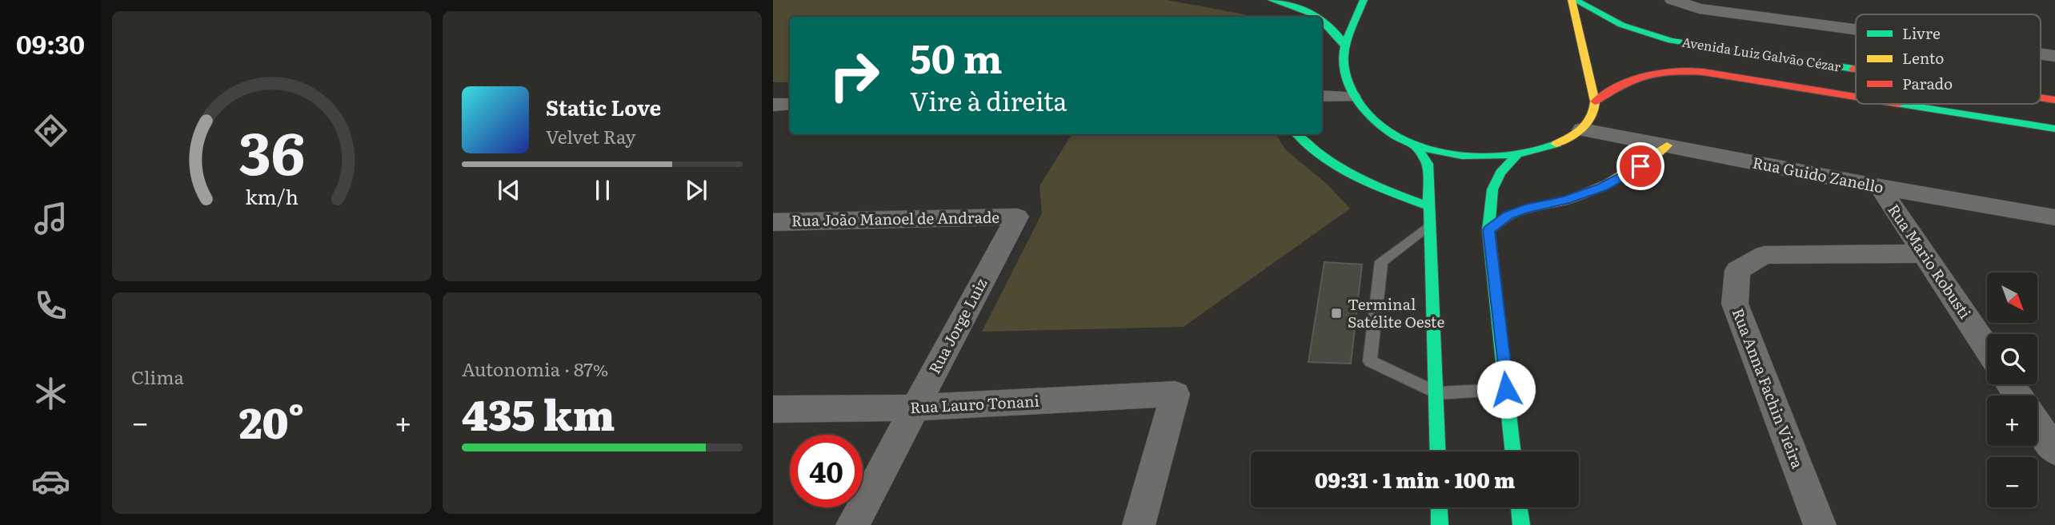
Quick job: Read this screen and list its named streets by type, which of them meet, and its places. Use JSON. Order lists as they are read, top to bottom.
{
  "streets": {
    "main road": ["Avenida Luiz Galvão Cézar"],
    "street": [
      "Rua Guido Zanello",
      "Rua João Manoel de Andrade",
      "Rua Mario Robusti",
      "Rua Jorge Luiz",
      "Rua Anna Fachin Vieira",
      "Rua Lauro Tonani"
    ]
  },
  "crossings": [
    ["Rua Guido Zanello", "Rua Mario Robusti"],
    ["Rua João Manoel de Andrade", "Rua Jorge Luiz"],
    ["Rua Mario Robusti", "Rua Anna Fachin Vieira"],
    ["Rua Jorge Luiz", "Rua Lauro Tonani"]
  ],
  "places": {
    "transit": ["Terminal Satélite Oeste"]
  },
  "legend": ["Livre", "Lento", "Parado"],
  "north": "bottom right",
  "page": {
    "tabs": "09:30",
    "turn": ["50 m", "Vire à direita"],
    "song": ["Static Love", "Velvet Ray"],
    "map_buttons": ["+", "−"],
    "tile": [
      "Clima",
      ["Autonomia · 87%", "435 km"]
    ],
    "heat": ["−", "20°", "+"],
    "limit": "40",
    "trip": "09:31 · 1 min · 100 m",
    "gauge": ["36", "km/h"]
  }
}
